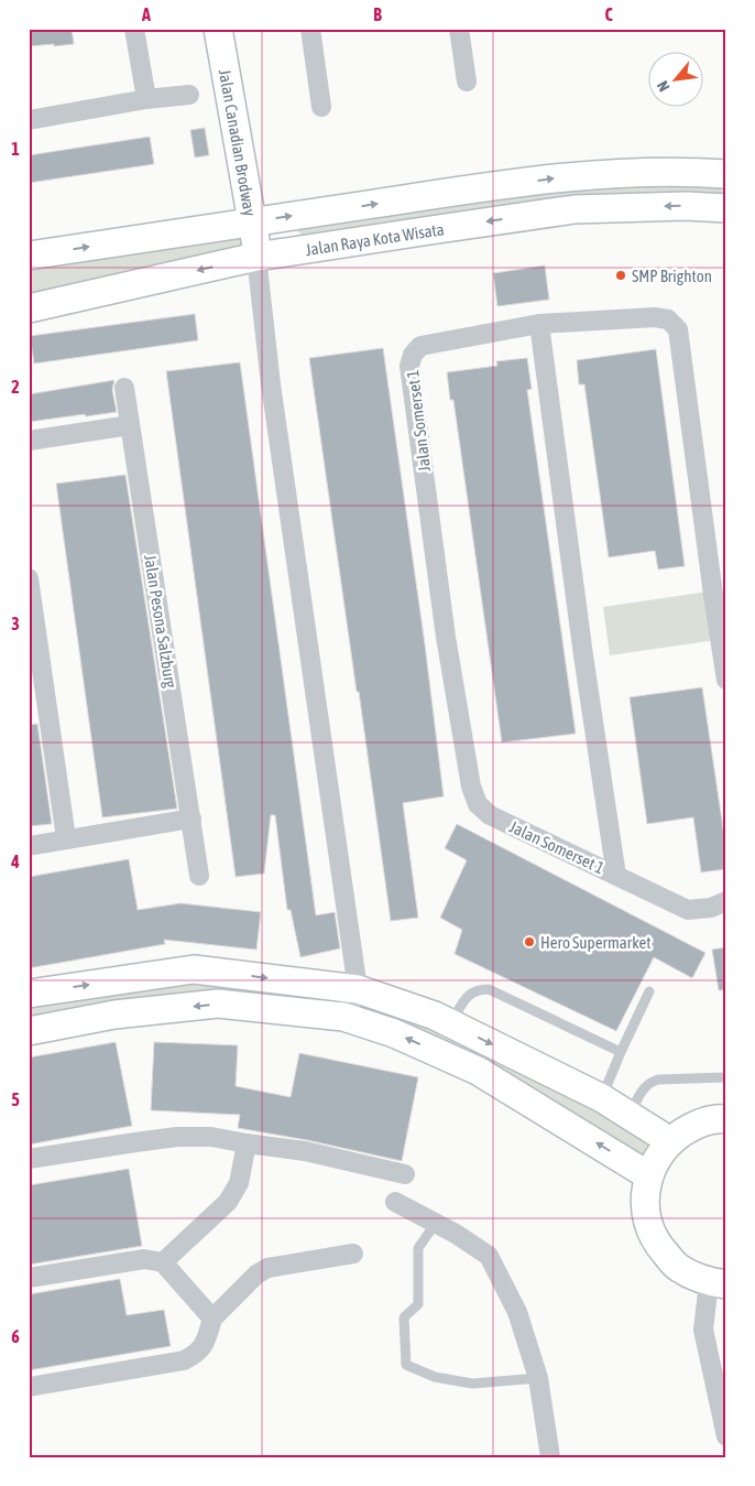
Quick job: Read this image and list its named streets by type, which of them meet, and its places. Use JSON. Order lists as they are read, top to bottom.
{
  "streets": {
    "street": [
      "Jalan Canadian Brodway",
      "Jalan Raya Kota Wisata",
      "Jalan Somerset 1",
      "Jalan Pesona Salzburg"
    ]
  },
  "crossings": [
    ["Jalan Canadian Brodway", "Jalan Raya Kota Wisata"]
  ],
  "places": ["SMP Brighton", "Hero Supermarket"],
  "north": "bottom left",
  "grid": {
    "columns": ["A", "B", "C"],
    "rows": [
      "1",
      "2",
      "3",
      "4",
      "5",
      "6"
    ]
  }
}
